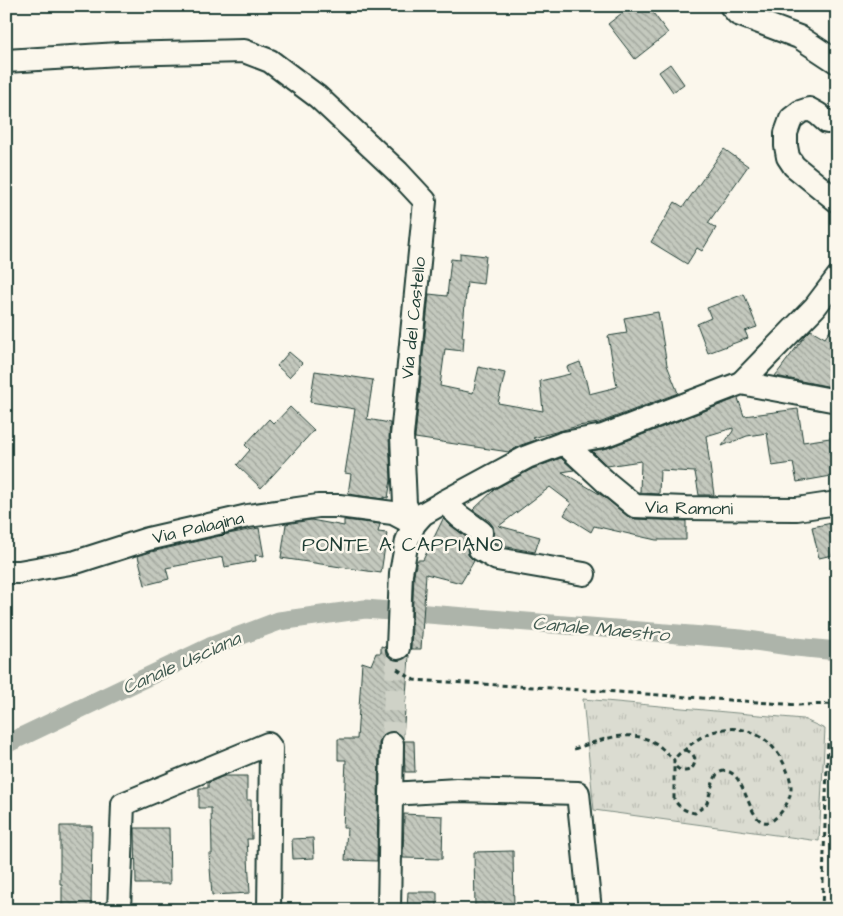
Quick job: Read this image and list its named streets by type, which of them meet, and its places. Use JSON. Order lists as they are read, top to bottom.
{
  "streets": {
    "street": ["Via del Castello", "Via Ramoni", "Via Palagina"]
  },
  "crossings": [
    ["Via del Castello", "Via Palagina"]
  ],
  "districts": ["PONTE A CAPPIANO"],
  "water": ["Canale Maestro", "Canale Usciana"]
}
